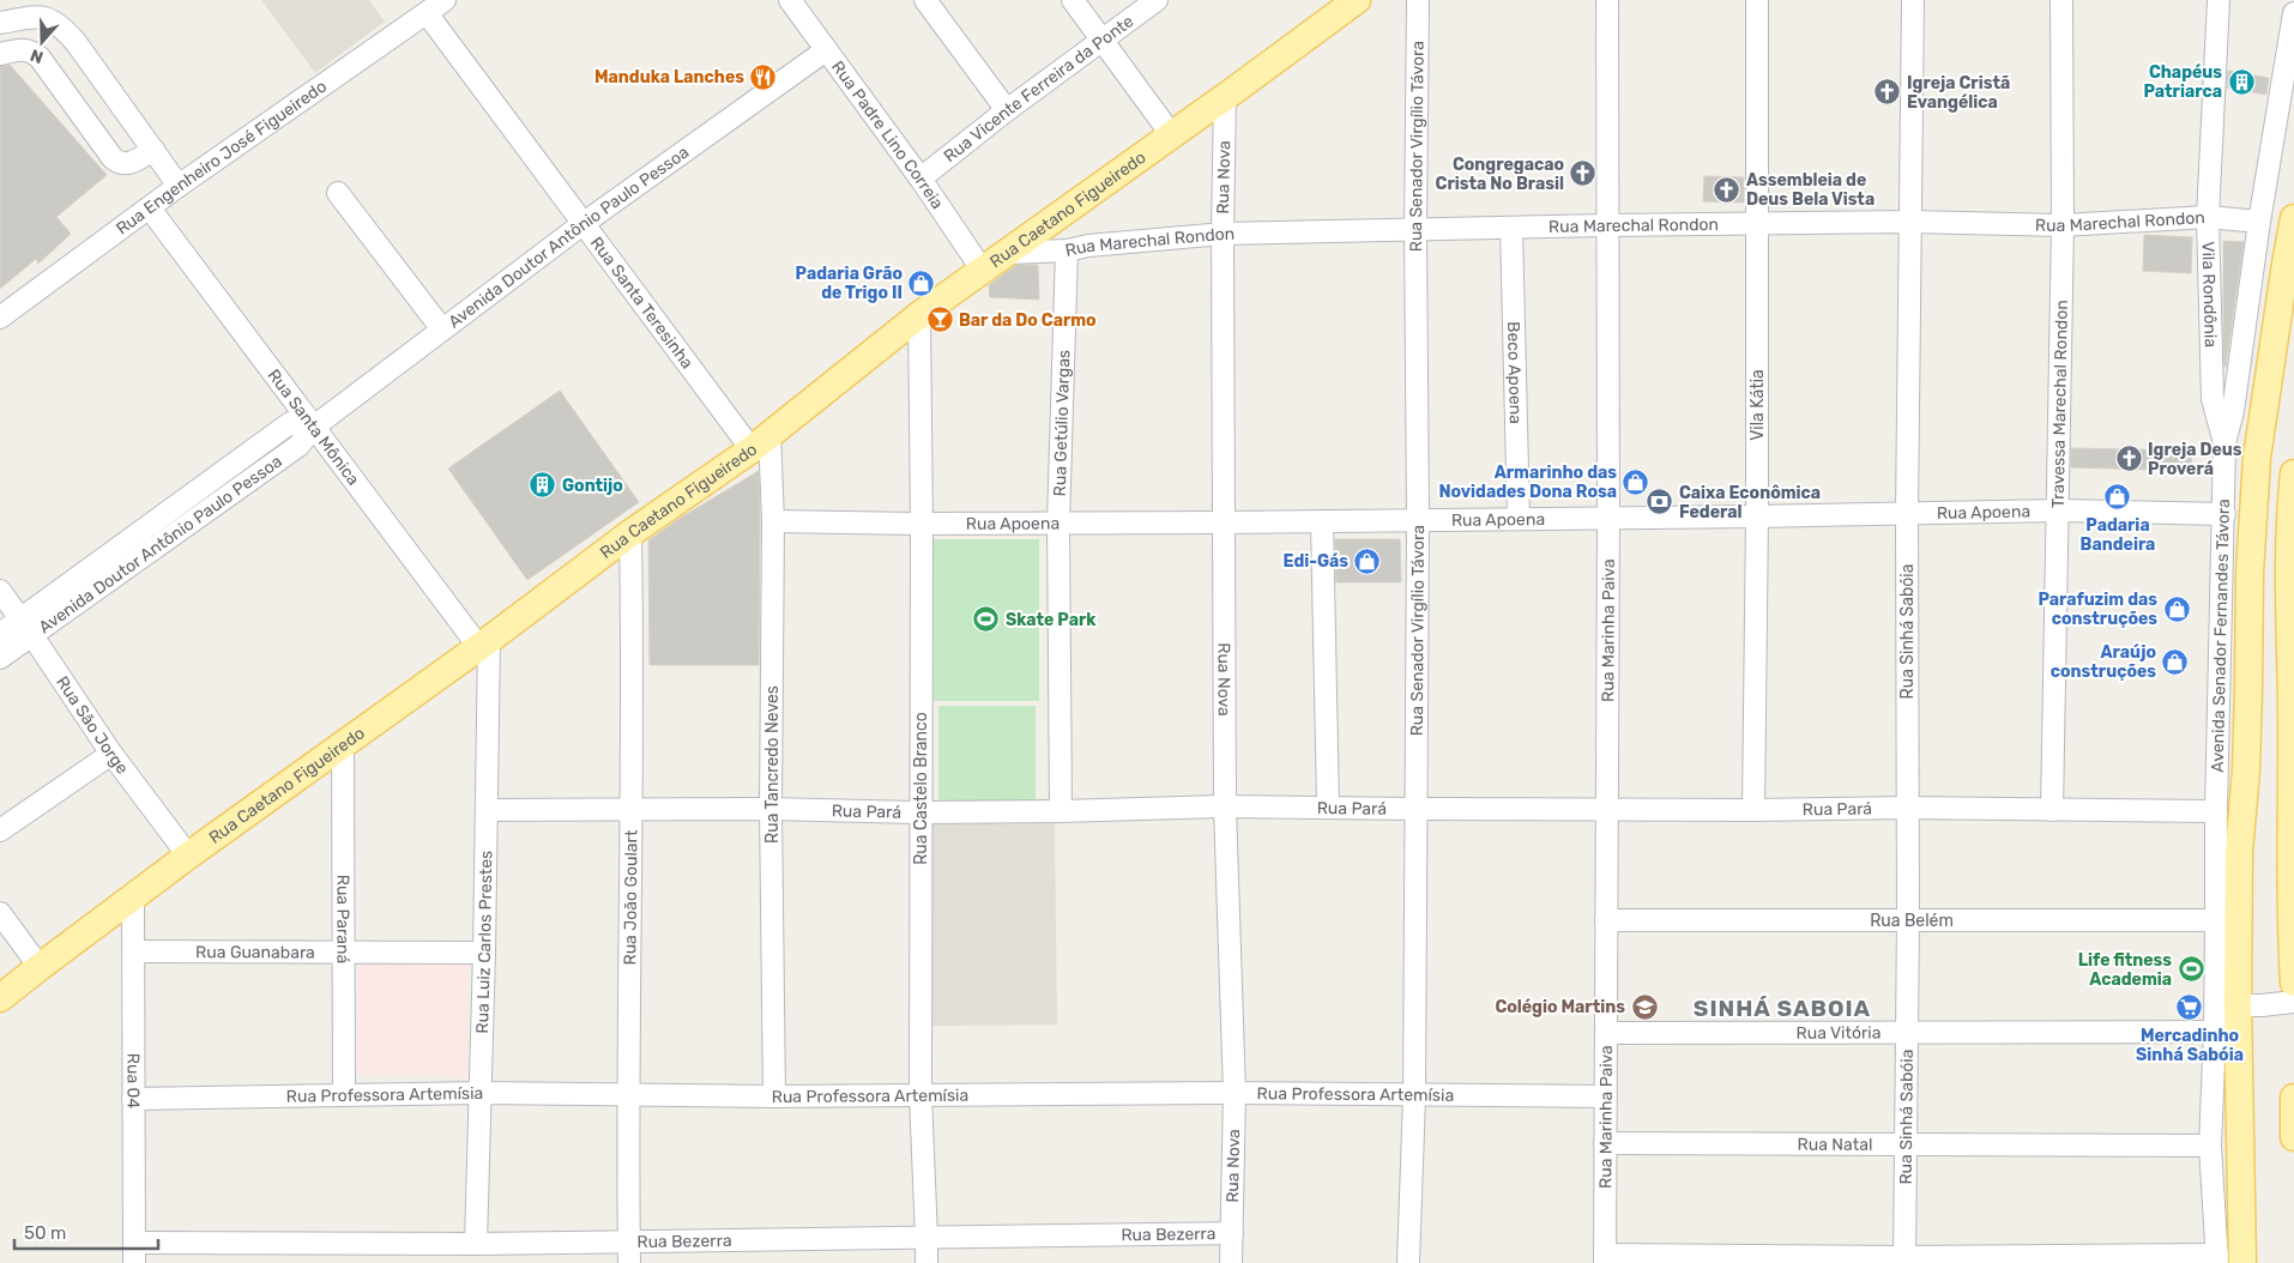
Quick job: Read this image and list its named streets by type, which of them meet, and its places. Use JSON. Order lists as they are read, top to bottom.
{
  "streets": {
    "main road": ["Rua Caetano Figueiredo", "Avenida Senador Fernandes Távora"],
    "street": [
      "Rua Vicente Ferreira da Ponte",
      "Rua Padre Lino Correia",
      "Rua Senador Virgílio Távora",
      "Rua Engenheiro José Figueiredo",
      "Rua Nova",
      "Rua Marechal Rondon",
      "Avenida Doutor Antônio Paulo Pessoa",
      "Vila Rondônia",
      "Rua Santa Teresinha",
      "Beco Apoena",
      "Vila Kátia",
      "Travessa Marechal Rondon",
      "Rua Getúlio Vargas",
      "Rua Santa Mônica",
      "Rua Apoena",
      "Rua Marinha Paiva",
      "Rua Sinhá Sabóia",
      "Rua São Jorge",
      "Rua Tancredo Neves",
      "Rua Castelo Branco",
      "Rua Pará",
      "Rua João Goulart",
      "Rua Belém",
      "Rua Paraná",
      "Rua Luiz Carlos Prestes",
      "Rua Guanabara",
      "Rua Vitória",
      "Rua 04",
      "Rua Professora Artemísia",
      "Rua Natal",
      "Rua Bezerra"
    ]
  },
  "crossings": [
    ["Rua Vicente Ferreira da Ponte", "Rua Padre Lino Correia"],
    ["Rua Padre Lino Correia", "Rua Caetano Figueiredo"],
    ["Rua Padre Lino Correia", "Avenida Doutor Antônio Paulo Pessoa"],
    ["Rua Senador Virgílio Távora", "Rua Marechal Rondon"],
    ["Rua Senador Virgílio Távora", "Rua Apoena"],
    ["Rua Senador Virgílio Távora", "Rua Pará"],
    ["Rua Senador Virgílio Távora", "Rua Professora Artemísia"],
    ["Rua Engenheiro José Figueiredo", "Rua Santa Teresinha"],
    ["Rua Engenheiro José Figueiredo", "Rua Santa Mônica"],
    ["Rua Nova", "Rua Caetano Figueiredo"],
    ["Rua Nova", "Rua Marechal Rondon"],
    ["Rua Nova", "Rua Apoena"],
    ["Rua Nova", "Rua Pará"],
    ["Rua Nova", "Rua Professora Artemísia"],
    ["Rua Nova", "Rua Bezerra"],
    ["Rua Caetano Figueiredo", "Rua Marechal Rondon"],
    ["Rua Caetano Figueiredo", "Rua Santa Teresinha"],
    ["Rua Caetano Figueiredo", "Rua Santa Mônica"],
    ["Rua Caetano Figueiredo", "Rua São Jorge"],
    ["Rua Caetano Figueiredo", "Rua Tancredo Neves"],
    ["Rua Caetano Figueiredo", "Rua Castelo Branco"],
    ["Rua Caetano Figueiredo", "Rua João Goulart"],
    ["Rua Caetano Figueiredo", "Rua Paraná"],
    ["Rua Caetano Figueiredo", "Rua Luiz Carlos Prestes"],
    ["Rua Caetano Figueiredo", "Rua 04"],
    ["Rua Marechal Rondon", "Vila Rondônia"],
    ["Rua Marechal Rondon", "Beco Apoena"],
    ["Rua Marechal Rondon", "Vila Kátia"],
    ["Rua Marechal Rondon", "Travessa Marechal Rondon"],
    ["Rua Marechal Rondon", "Rua Getúlio Vargas"],
    ["Rua Marechal Rondon", "Rua Marinha Paiva"],
    ["Rua Marechal Rondon", "Rua Sinhá Sabóia"],
    ["Rua Marechal Rondon", "Avenida Senador Fernandes Távora"],
    ["Avenida Doutor Antônio Paulo Pessoa", "Rua Santa Teresinha"],
    ["Avenida Doutor Antônio Paulo Pessoa", "Rua Santa Mônica"],
    ["Avenida Doutor Antônio Paulo Pessoa", "Rua São Jorge"],
    ["Vila Rondônia", "Avenida Senador Fernandes Távora"],
    ["Rua Santa Teresinha", "Rua Tancredo Neves"],
    ["Beco Apoena", "Rua Apoena"],
    ["Vila Kátia", "Rua Apoena"],
    ["Vila Kátia", "Rua Pará"],
    ["Travessa Marechal Rondon", "Rua Apoena"],
    ["Travessa Marechal Rondon", "Rua Pará"],
    ["Rua Getúlio Vargas", "Rua Apoena"],
    ["Rua Getúlio Vargas", "Rua Pará"],
    ["Rua Santa Mônica", "Rua Luiz Carlos Prestes"],
    ["Rua Apoena", "Rua Marinha Paiva"],
    ["Rua Apoena", "Rua Sinhá Sabóia"],
    ["Rua Apoena", "Avenida Senador Fernandes Távora"],
    ["Rua Apoena", "Rua Tancredo Neves"],
    ["Rua Apoena", "Rua Castelo Branco"],
    ["Rua Marinha Paiva", "Rua Pará"],
    ["Rua Marinha Paiva", "Rua Belém"],
    ["Rua Marinha Paiva", "Rua Vitória"],
    ["Rua Marinha Paiva", "Rua Professora Artemísia"],
    ["Rua Marinha Paiva", "Rua Natal"],
    ["Rua Sinhá Sabóia", "Rua Pará"],
    ["Rua Sinhá Sabóia", "Rua Belém"],
    ["Rua Sinhá Sabóia", "Rua Vitória"],
    ["Rua Sinhá Sabóia", "Rua Natal"],
    ["Avenida Senador Fernandes Távora", "Rua Pará"],
    ["Avenida Senador Fernandes Távora", "Rua Belém"],
    ["Avenida Senador Fernandes Távora", "Rua Vitória"],
    ["Avenida Senador Fernandes Távora", "Rua Natal"],
    ["Rua Tancredo Neves", "Rua Pará"],
    ["Rua Tancredo Neves", "Rua Professora Artemísia"],
    ["Rua Castelo Branco", "Rua Pará"],
    ["Rua Castelo Branco", "Rua Professora Artemísia"],
    ["Rua Castelo Branco", "Rua Bezerra"],
    ["Rua Pará", "Rua João Goulart"],
    ["Rua Pará", "Rua Luiz Carlos Prestes"],
    ["Rua João Goulart", "Rua Professora Artemísia"],
    ["Rua João Goulart", "Rua Bezerra"],
    ["Rua Paraná", "Rua Guanabara"],
    ["Rua Paraná", "Rua Professora Artemísia"],
    ["Rua Luiz Carlos Prestes", "Rua Guanabara"],
    ["Rua Luiz Carlos Prestes", "Rua Professora Artemísia"],
    ["Rua Luiz Carlos Prestes", "Rua Bezerra"],
    ["Rua Guanabara", "Rua 04"],
    ["Rua 04", "Rua Professora Artemísia"],
    ["Rua 04", "Rua Bezerra"]
  ],
  "districts": ["SINHÁ SABOIA"],
  "places": {
    "restaurant": ["Manduka Lanches"],
    "building": ["Chapéus Patriarca", "Gontijo"],
    "church": [
      "Igreja Cristã Evangélica",
      "Congregacao Crista No Brasil",
      "Assembleia de Deus Bela Vista",
      "Igreja Deus Proverá"
    ],
    "shop": [
      "Padaria Grão de Trigo II",
      "Armarinho das Novidades Dona Rosa",
      "Padaria Bandeira",
      "Edi-Gás",
      "Parafuzim das construções",
      "Araújo construções"
    ],
    "bar": ["Bar da Do Carmo"],
    "bank": ["Caixa Econômica Federal"],
    "sports": ["Skate Park", "Life fitness Academia"],
    "school or university": ["Colégio Martins"],
    "supermarket": ["Mercadinho Sinhá Sabóia"]
  },
  "scale_bar": "50 m",
  "north": "bottom"
}
